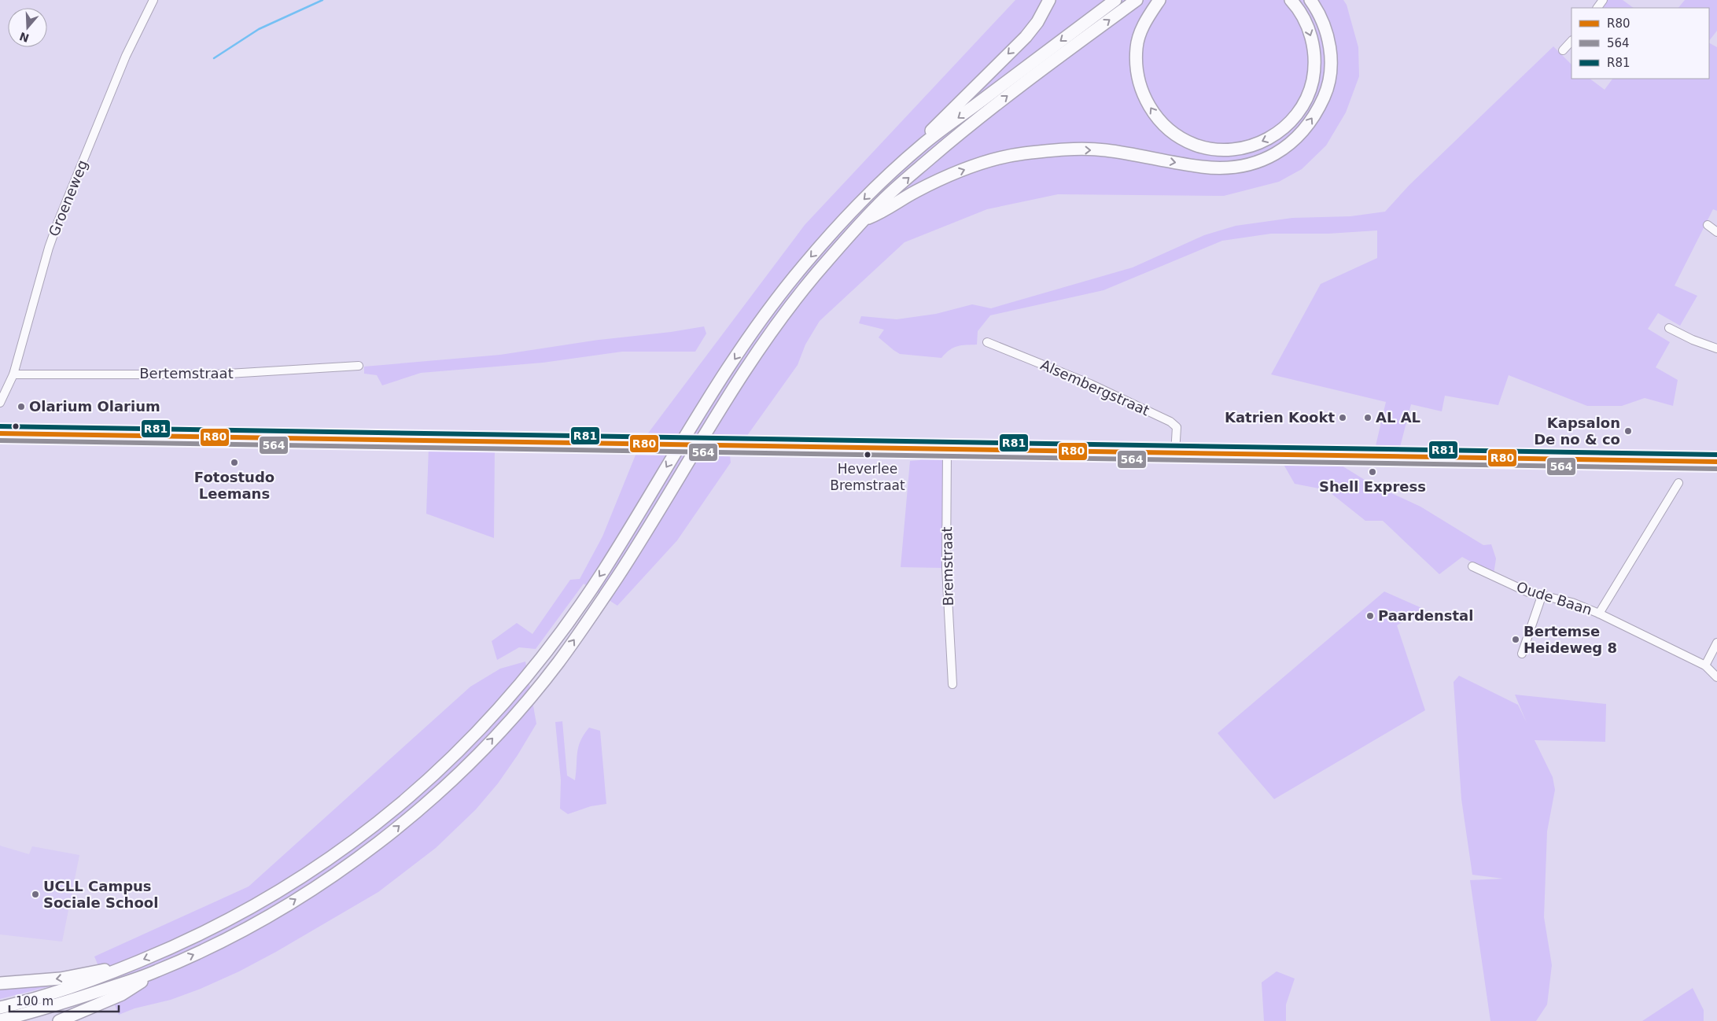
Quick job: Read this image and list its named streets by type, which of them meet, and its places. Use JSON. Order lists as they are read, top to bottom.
{
  "streets": {
    "street": [
      "Groeneweg",
      "Bertemstraat",
      "Alsembergstraat",
      "Bremstraat",
      "Oude Baan"
    ]
  },
  "crossings": [
    ["Groeneweg", "Bertemstraat"]
  ],
  "places": [
    "Olarium Olarium",
    "Katrien Kookt",
    "AL AL",
    "Kapsalon De no & co",
    "Heverlee Bremstraat",
    "Fotostudo Leemans",
    "Shell Express",
    "Paardenstal",
    "Bertemse Heideweg 8",
    "UCLL Campus Sociale School"
  ],
  "lines": ["transit line R81", "transit line R80", "transit line 564"],
  "legend": ["R80", "564", "R81"],
  "scale_bar": "100 m",
  "north": "bottom"
}
